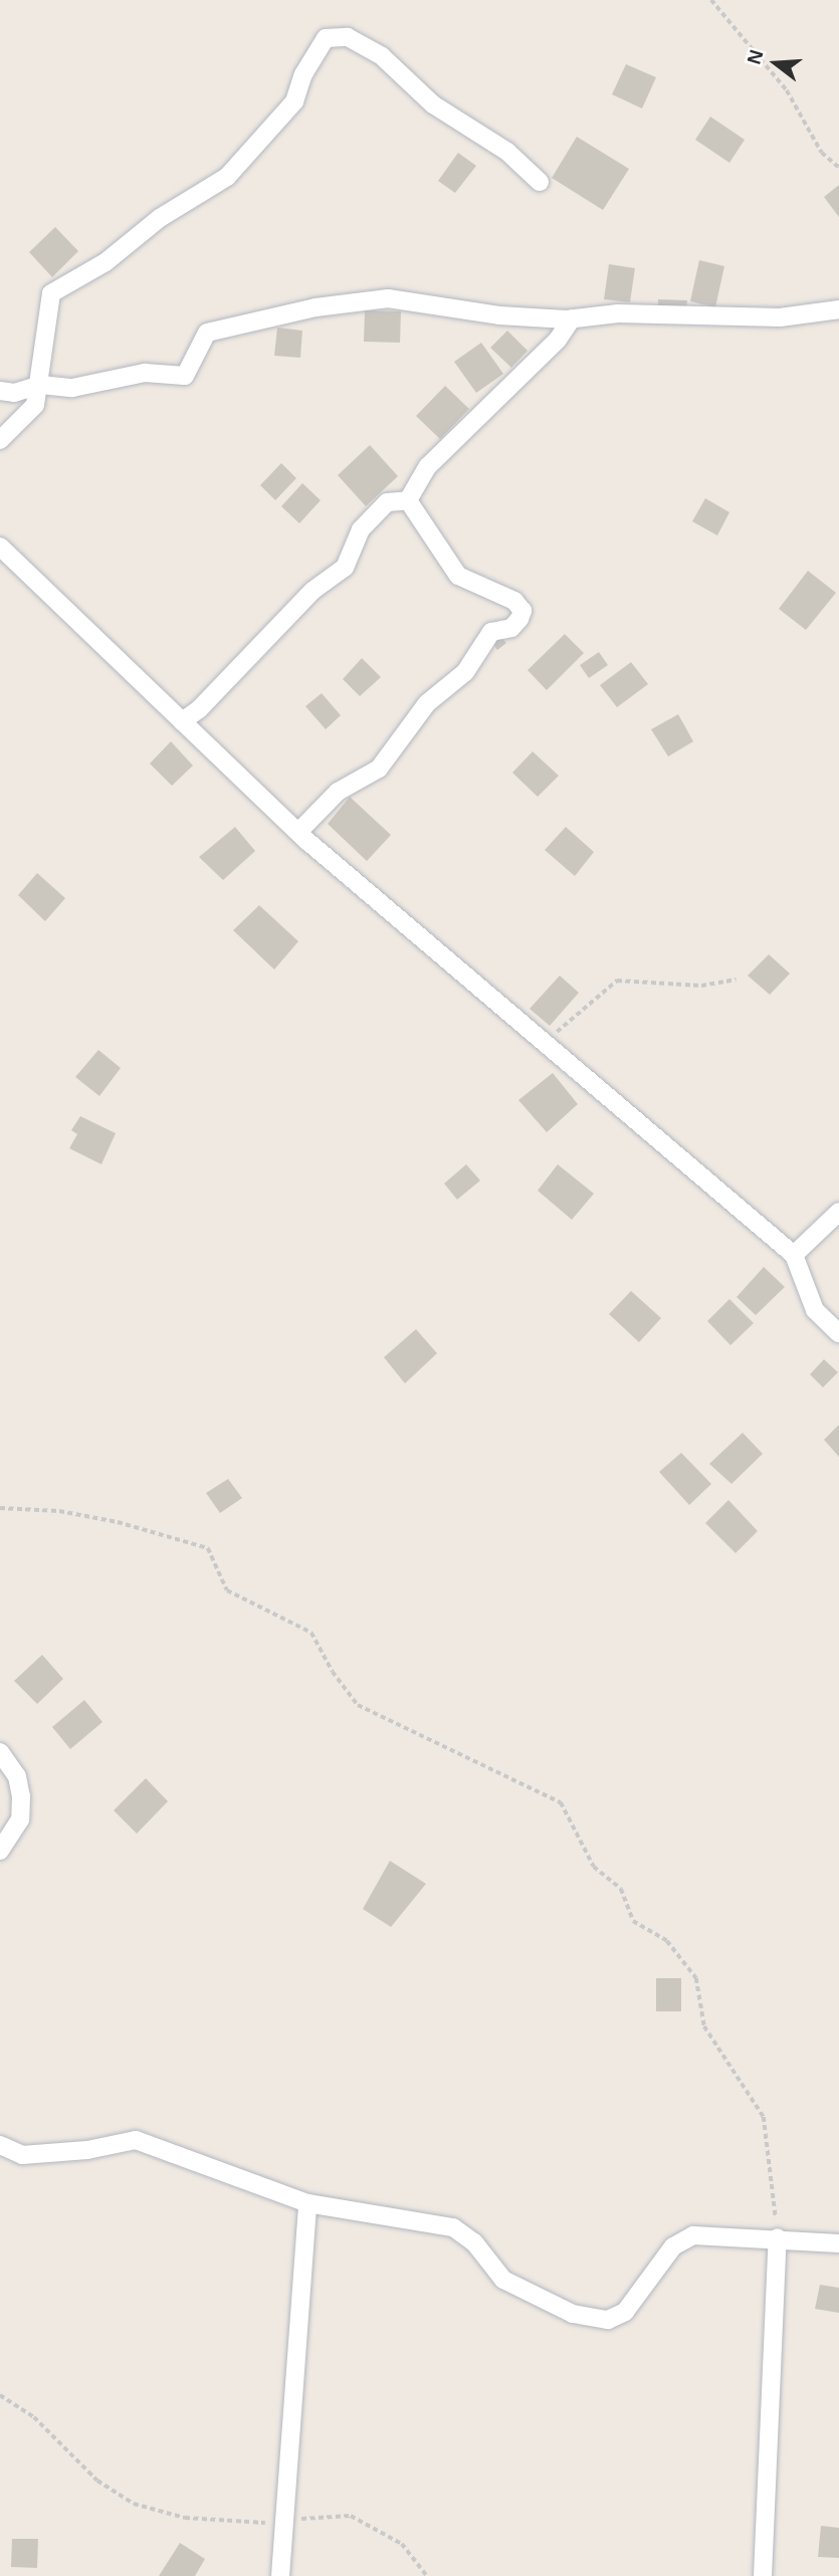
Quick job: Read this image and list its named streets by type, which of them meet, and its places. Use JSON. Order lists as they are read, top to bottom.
{
  "north": "left"
}
